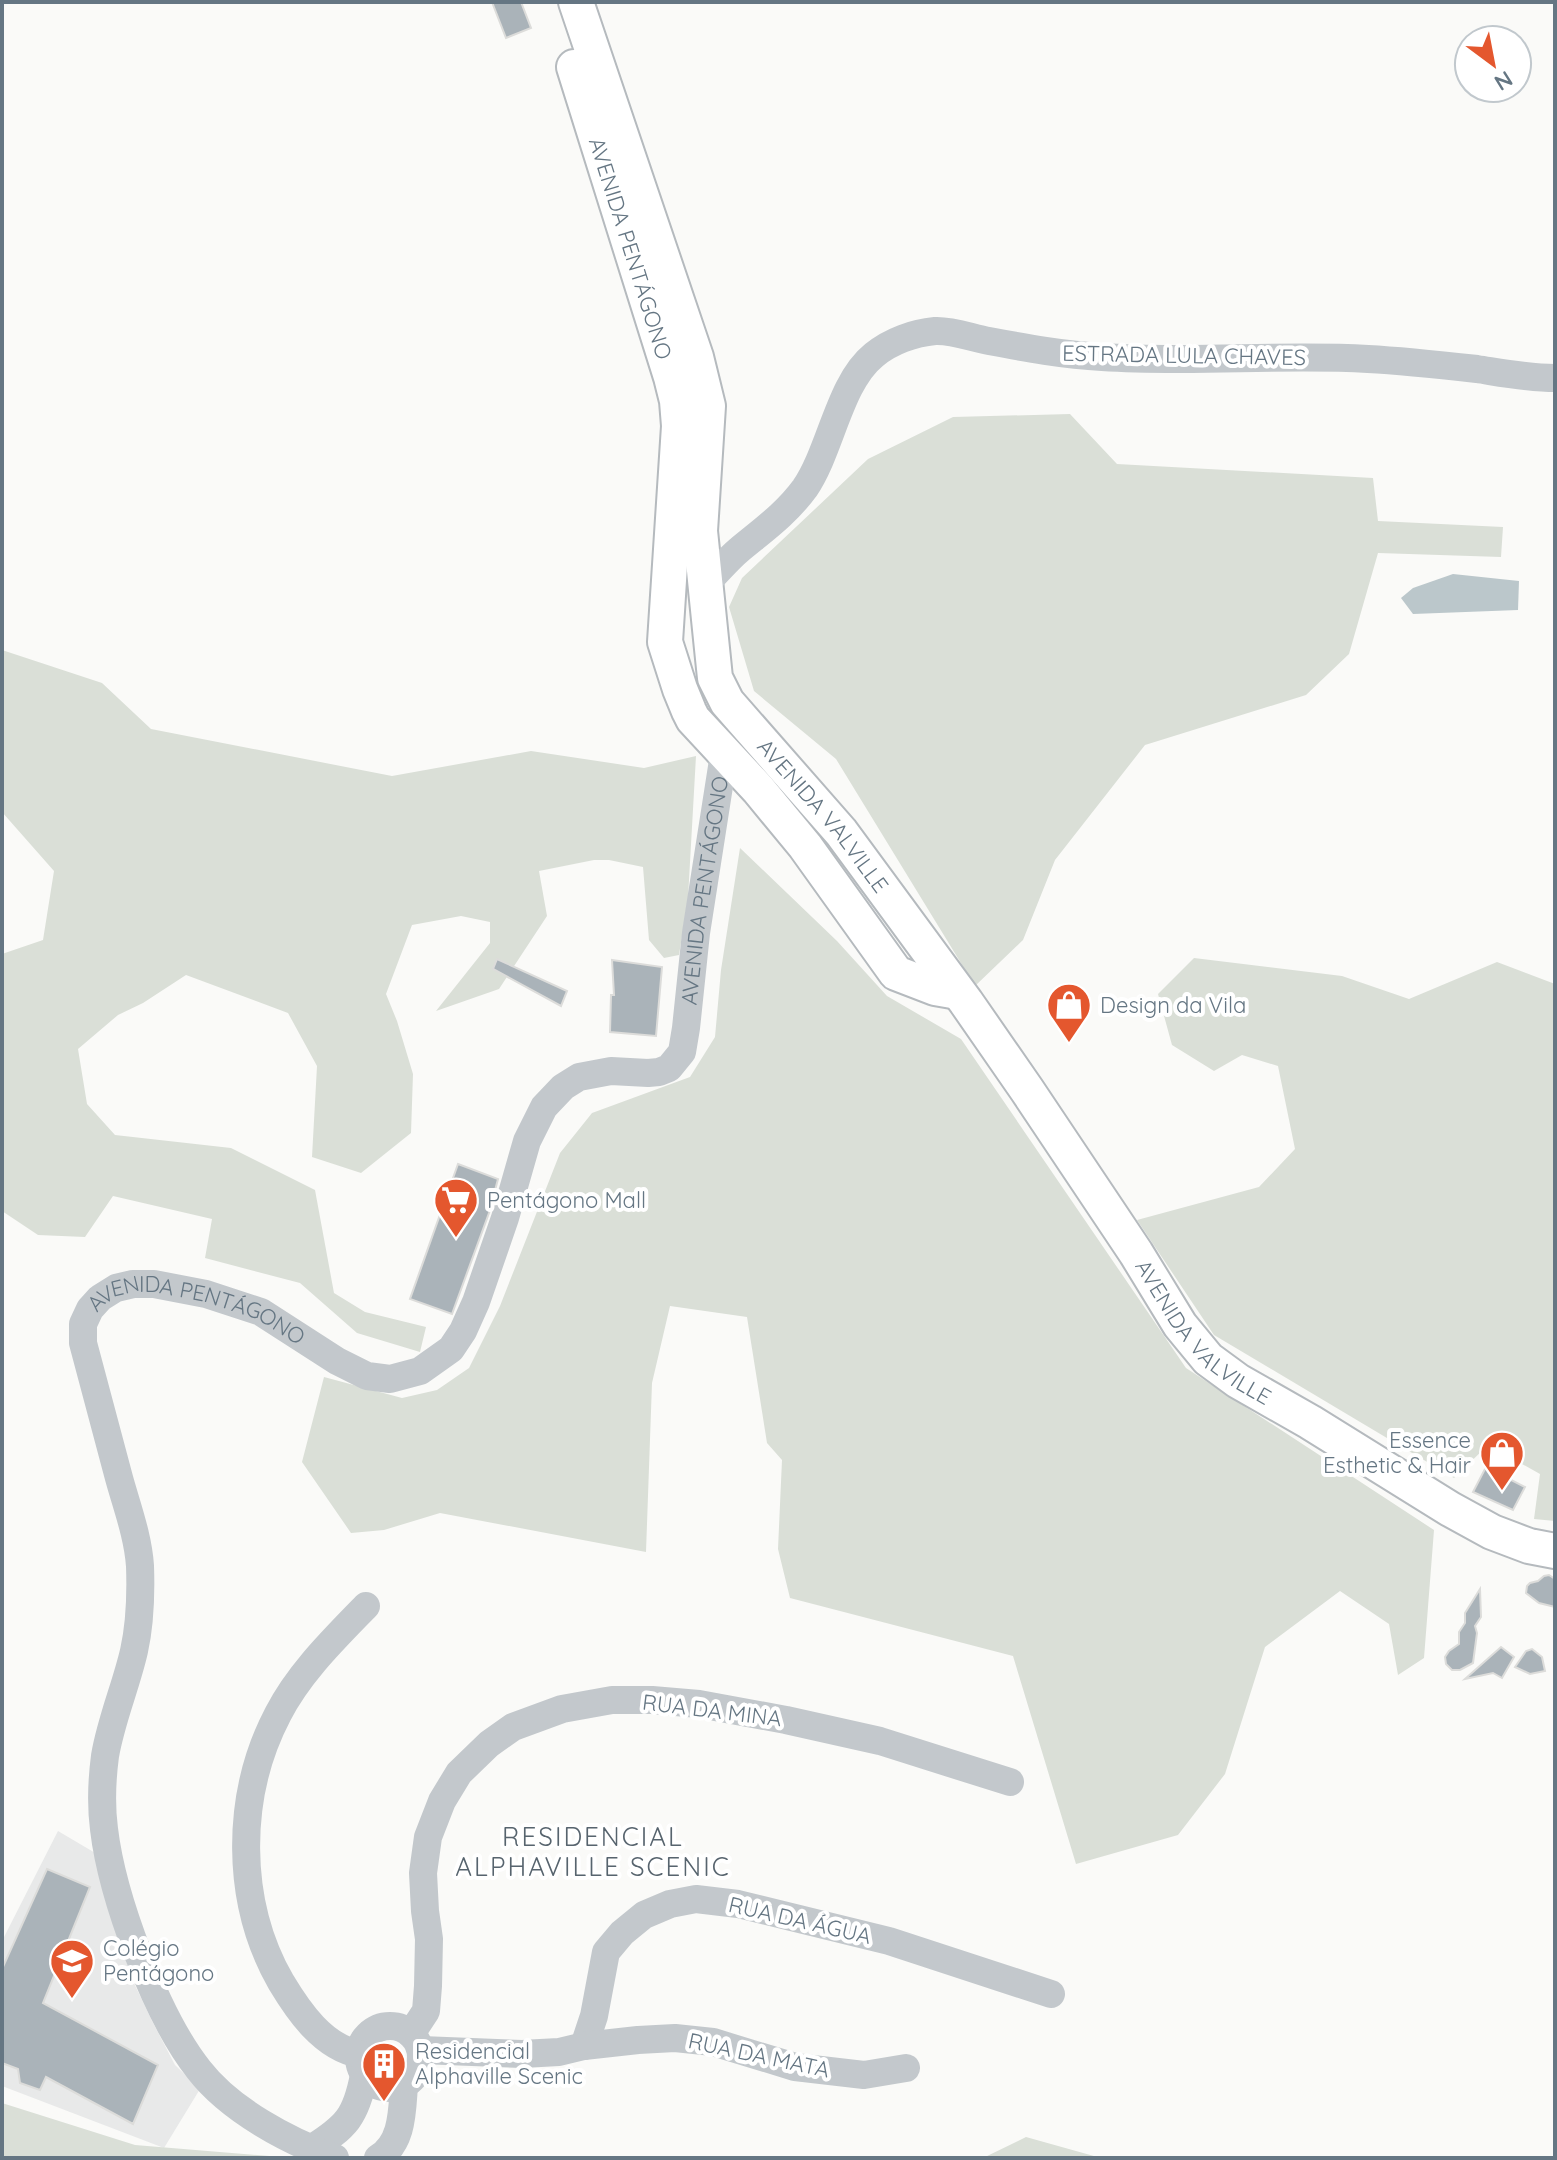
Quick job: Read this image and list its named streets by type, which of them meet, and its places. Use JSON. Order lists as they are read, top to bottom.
{
  "streets": {
    "main road": ["AVENIDA PENTÁGONO", "AVENIDA VALVILLE"],
    "street": [
      "ESTRADA LULA CHAVES",
      "RUA DA MINA",
      "RUA DA ÁGUA",
      "RUA DA MATA"
    ]
  },
  "crossings": [
    ["AVENIDA PENTÁGONO", "ESTRADA LULA CHAVES"],
    ["AVENIDA PENTÁGONO", "AVENIDA VALVILLE"],
    ["RUA DA MINA", "RUA DA MATA"],
    ["RUA DA ÁGUA", "RUA DA MATA"]
  ],
  "districts": ["RESIDENCIAL ALPHAVILLE SCENIC"],
  "places": {
    "shop": ["Design da Vila", "Essence Esthetic & Hair"],
    "supermarket": ["Pentágono Mall"],
    "school or university": ["Colégio Pentágono"],
    "building": ["Residencial Alphaville Scenic"]
  },
  "north": "bottom right"
}
